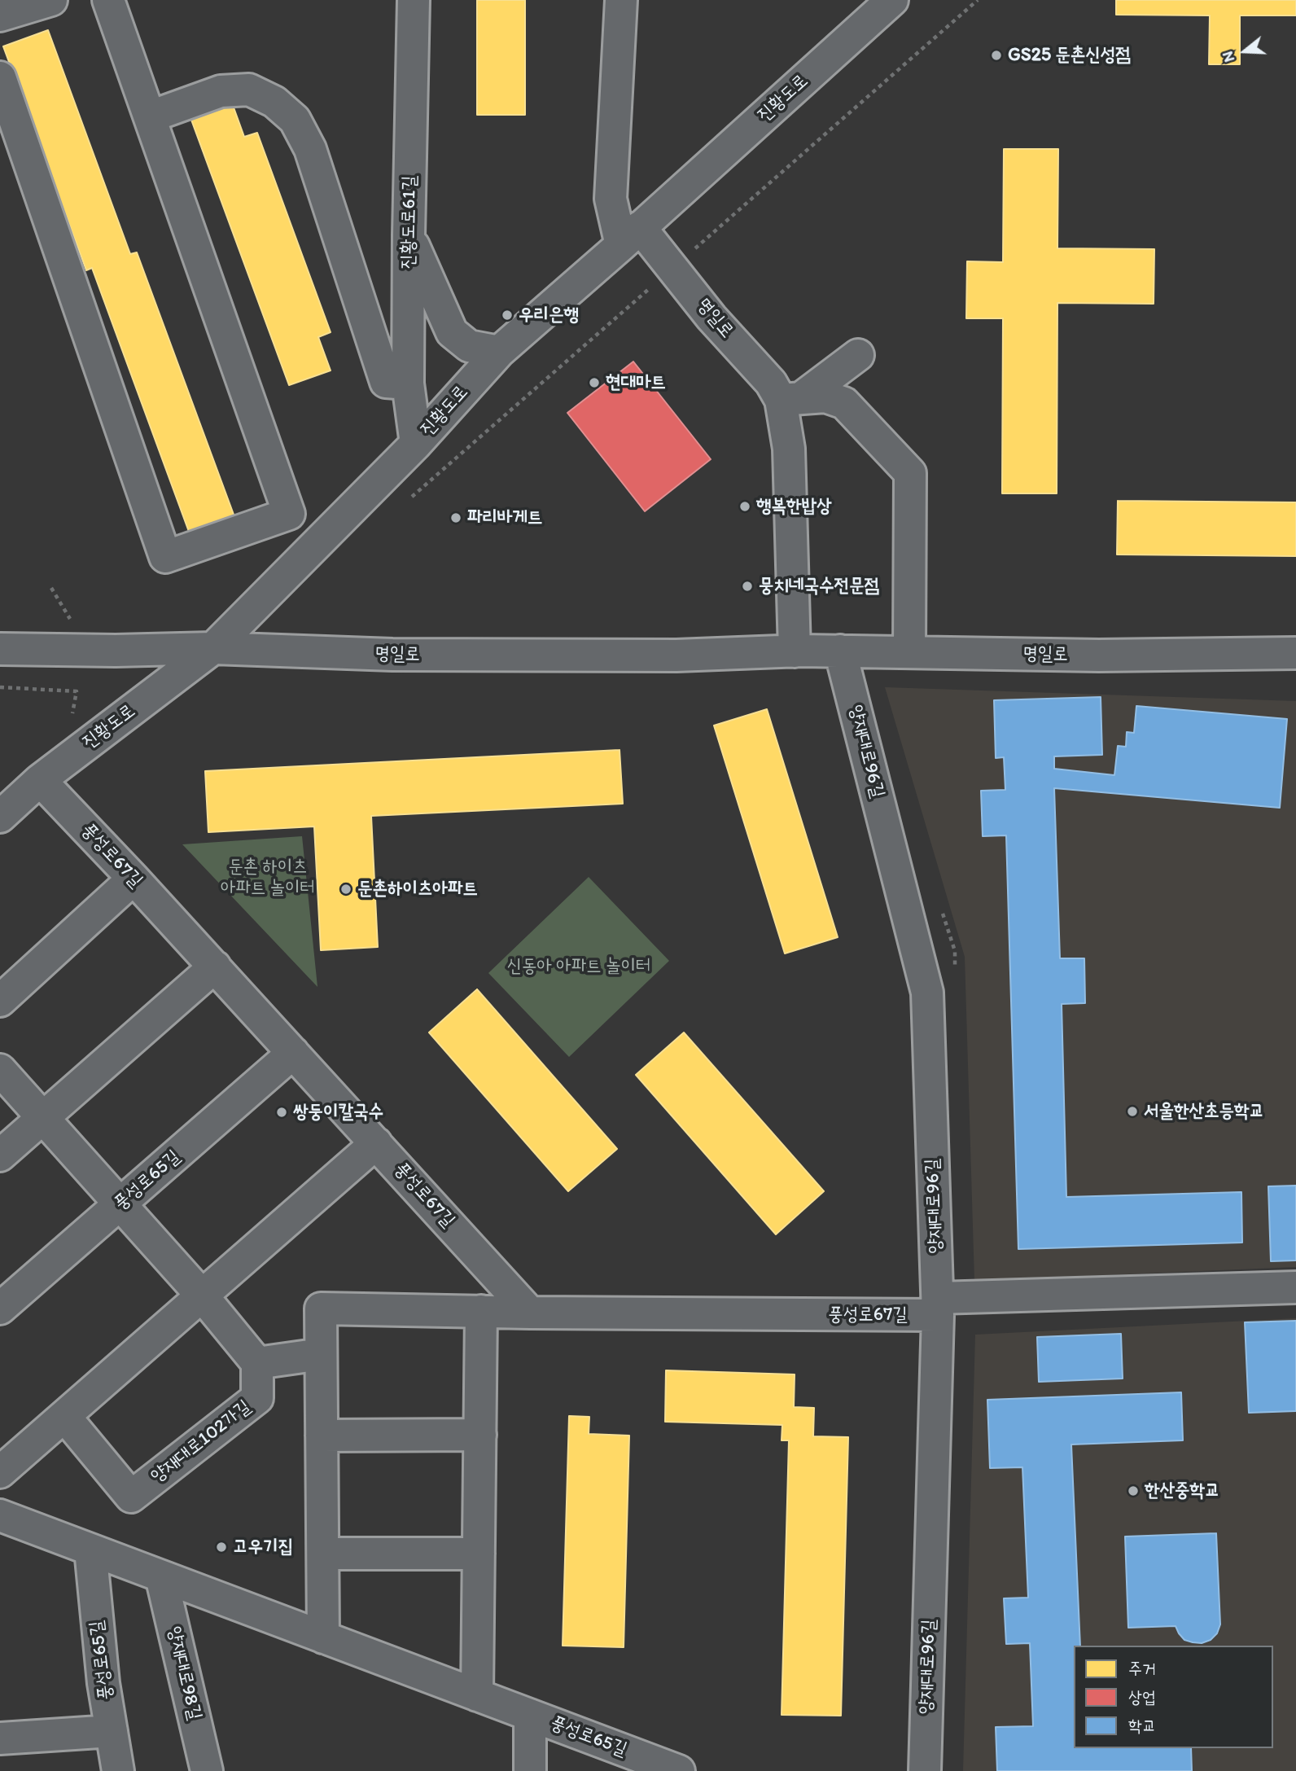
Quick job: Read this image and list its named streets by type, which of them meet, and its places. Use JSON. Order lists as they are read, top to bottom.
{
  "streets": {
    "street": [
      "진황도로",
      "진황도로61길",
      "명일로",
      "양재대로96길",
      "풍성로67길",
      "풍성로65길",
      "양재대로102가길",
      "양재대로98길"
    ]
  },
  "crossings": [
    ["진황도로", "진황도로61길"],
    ["진황도로", "명일로"],
    ["진황도로", "풍성로67길"],
    ["명일로", "양재대로96길"],
    ["양재대로96길", "풍성로67길"],
    ["풍성로67길", "풍성로65길"],
    ["풍성로65길", "양재대로98길"]
  ],
  "parks": ["둔촌 하이츠 아파트 놀이터", "신동아 아파트 놀이터"],
  "places": [
    "GS25 둔촌신성점",
    "우리은행",
    "현대마트",
    "행복한밥상",
    "파리바게트",
    "뭉치네국수전문점",
    "둔촌하이츠아파트",
    "서울한산초등학교",
    "쌍둥이칼국수",
    "한산중학교",
    "고우기집"
  ],
  "legend": ["주거", "상업", "학교"],
  "north": "left"
}
